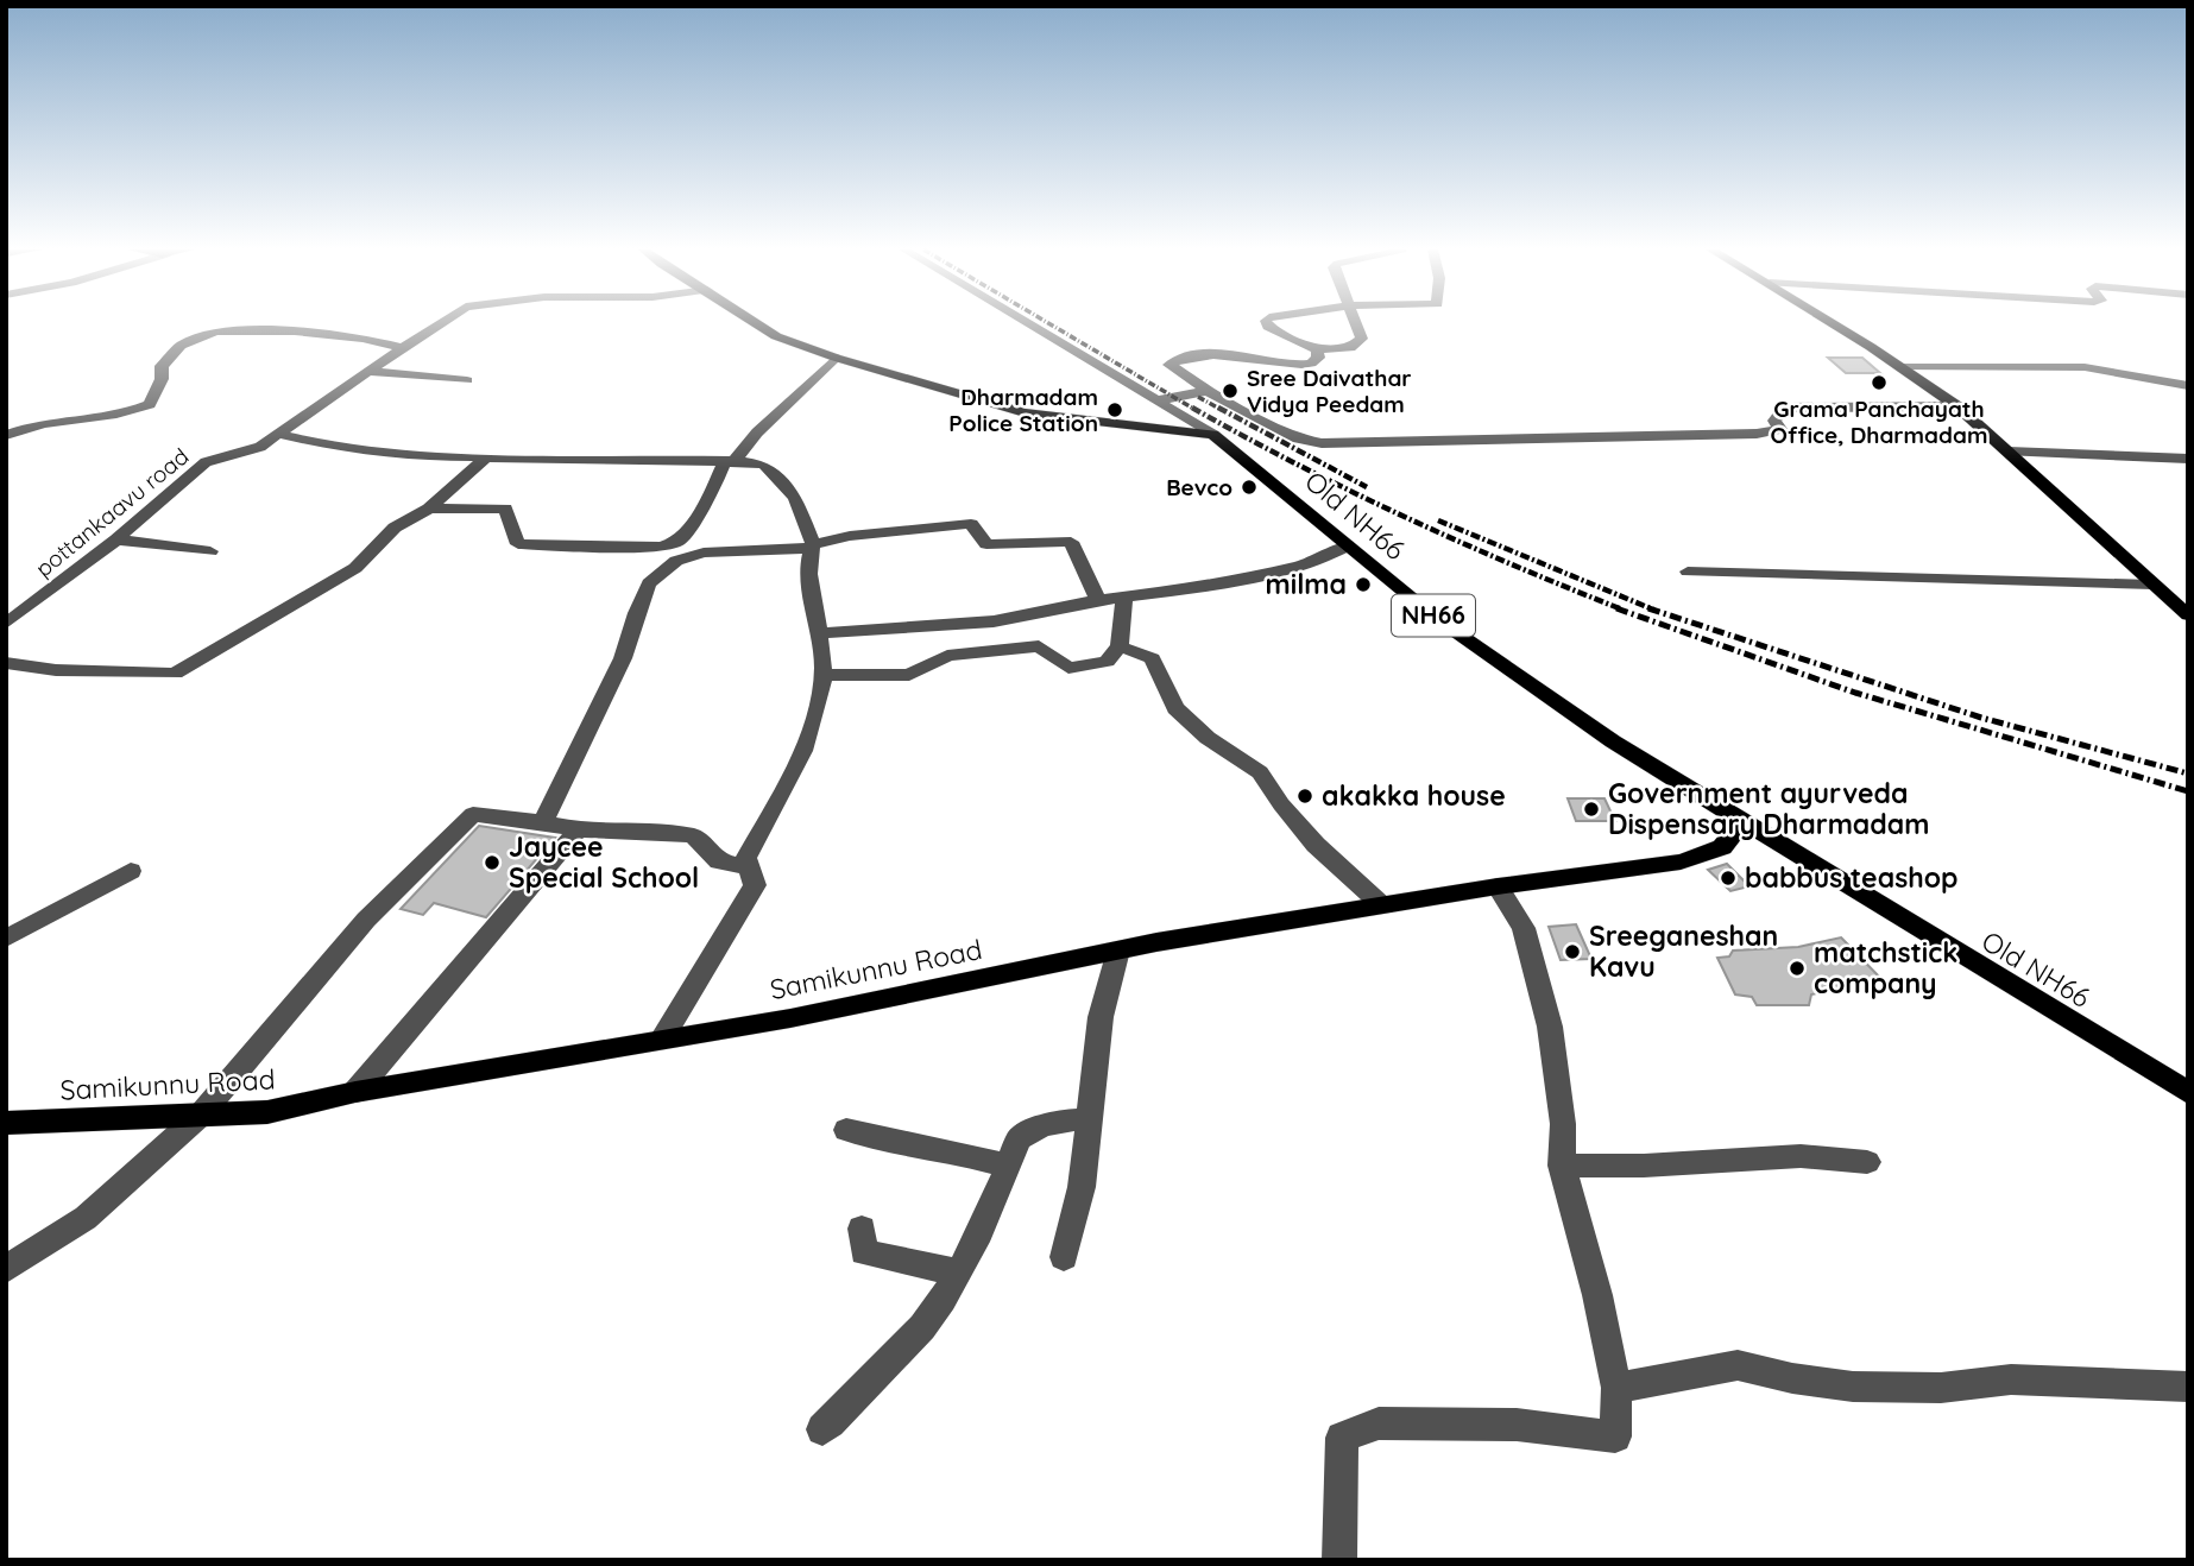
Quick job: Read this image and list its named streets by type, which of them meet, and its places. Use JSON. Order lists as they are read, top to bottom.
{
  "streets": {
    "main road": ["Old NH66", "NH66", "Samikunnu Road"],
    "street": ["pottankaavu road"]
  },
  "crossings": [
    ["Old NH66", "Samikunnu Road"]
  ],
  "places": [
    "Grama Panchayath Office, Dharmadam",
    "Sree Daivathar Vidya Peedam",
    "Dharmadam Police Station",
    "Bevco",
    "milma",
    "akakka house",
    "Government ayurveda Dispensary Dharmadam",
    "Jaycee Special School",
    "babbus teashop",
    "Sreeganeshan Kavu",
    "matchstick company"
  ]
}
